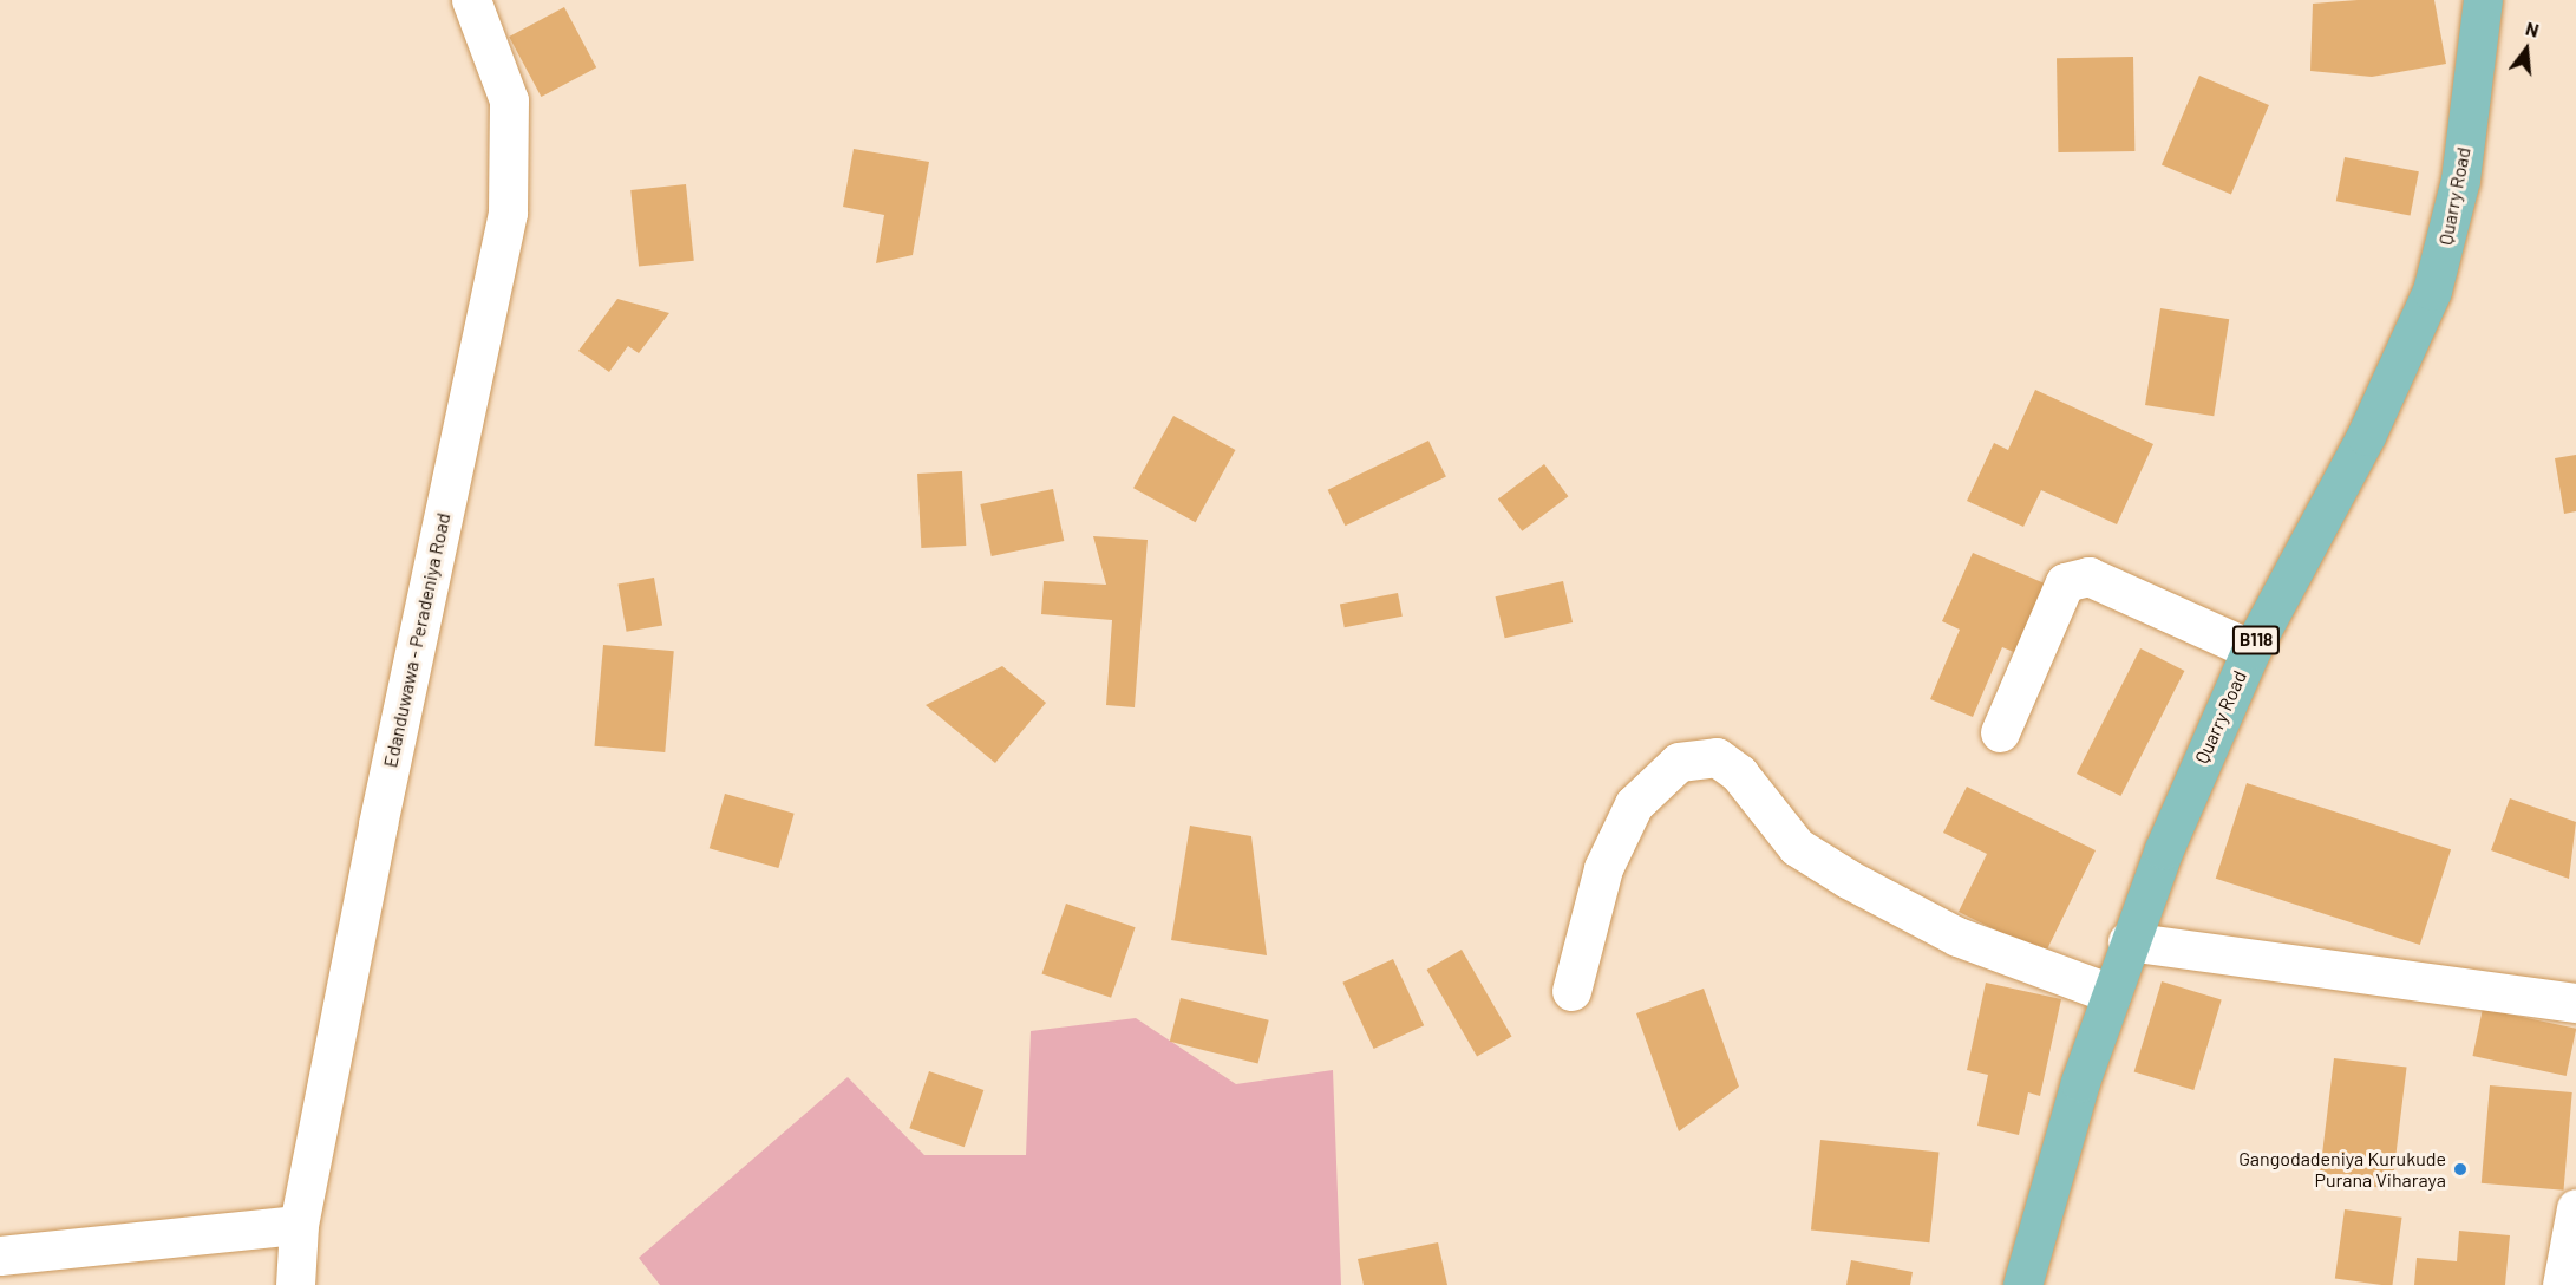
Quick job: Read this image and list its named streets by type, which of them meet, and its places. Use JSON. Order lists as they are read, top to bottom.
{
  "streets": {
    "main road": ["Quarry Road", "B118"],
    "street": ["Edanduwawa - Peradeniya Road"]
  },
  "places": ["Gangodadeniya Kurukude Purana Viharaya"],
  "north": "top"
}
